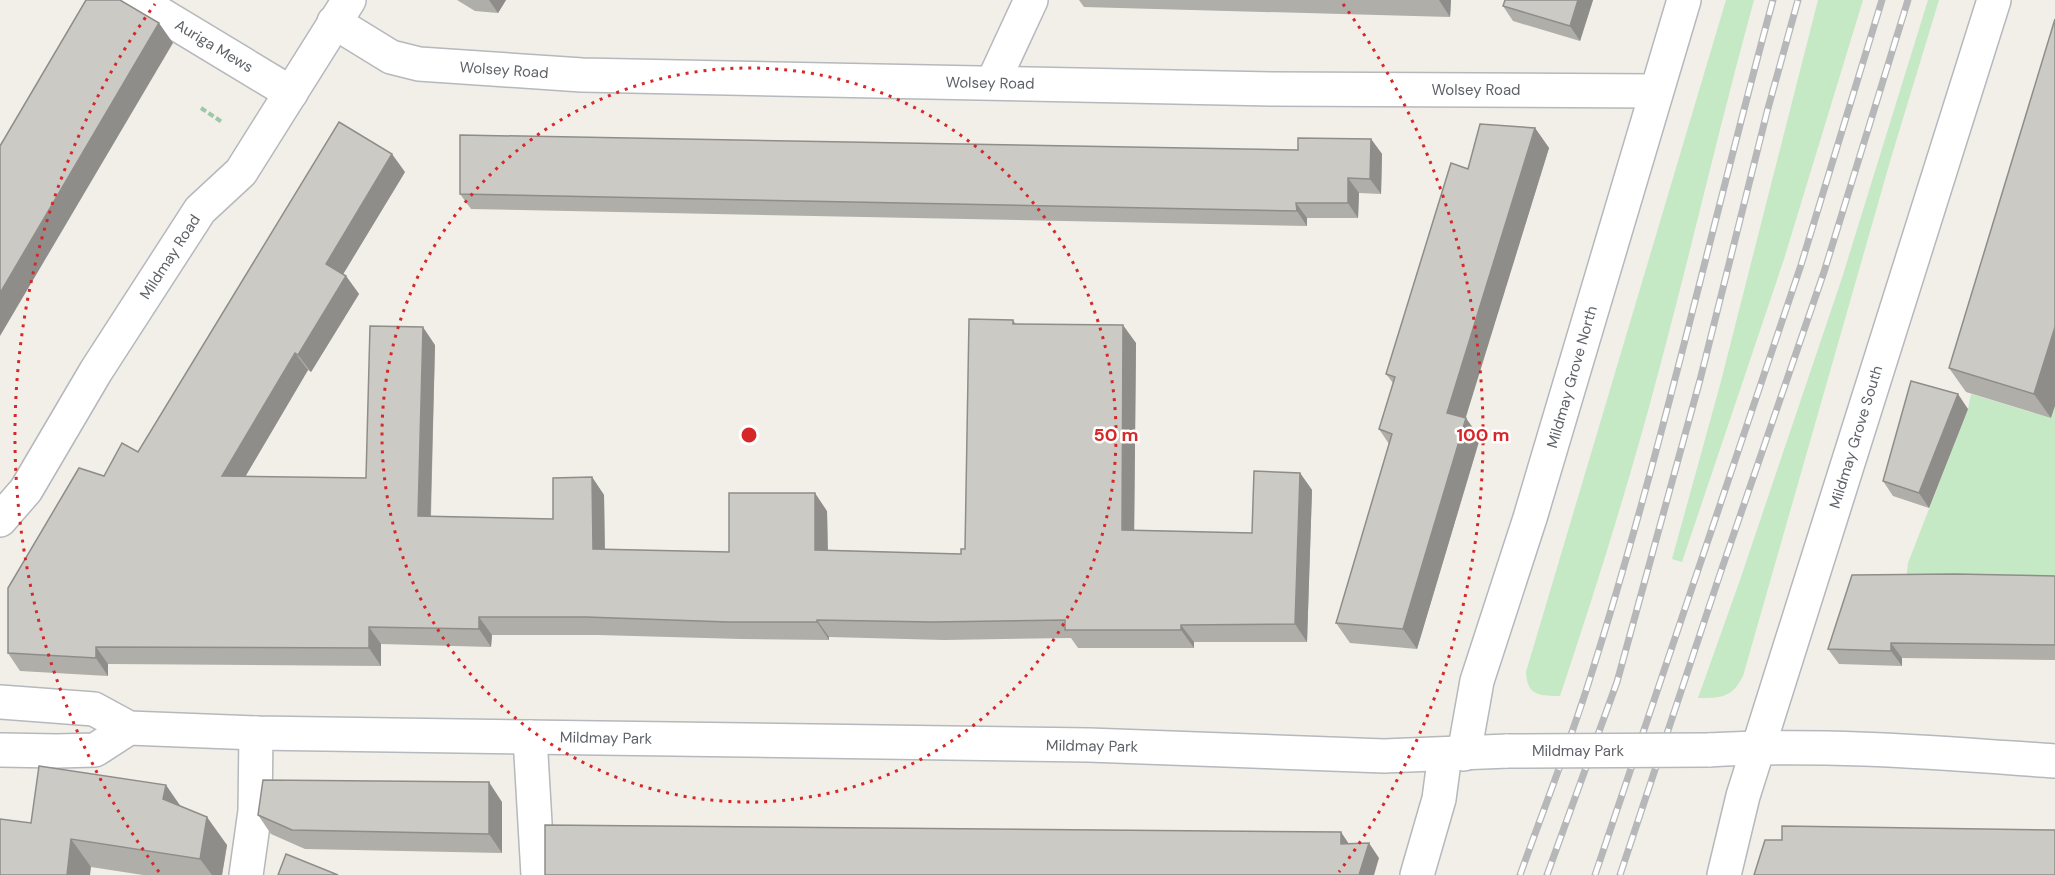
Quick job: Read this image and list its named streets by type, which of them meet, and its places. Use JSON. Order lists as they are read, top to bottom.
{
  "streets": {
    "street": [
      "Auriga Mews",
      "Wolsey Road",
      "Mildmay Road",
      "Mildmay Grove North",
      "Mildmay Grove South",
      "Mildmay Park"
    ]
  },
  "crossings": [
    ["Auriga Mews", "Mildmay Road"],
    ["Wolsey Road", "Mildmay Road"],
    ["Wolsey Road", "Mildmay Grove North"],
    ["Mildmay Grove North", "Mildmay Park"],
    ["Mildmay Grove South", "Mildmay Park"]
  ],
  "rings": ["50 m", "100 m"]
}
